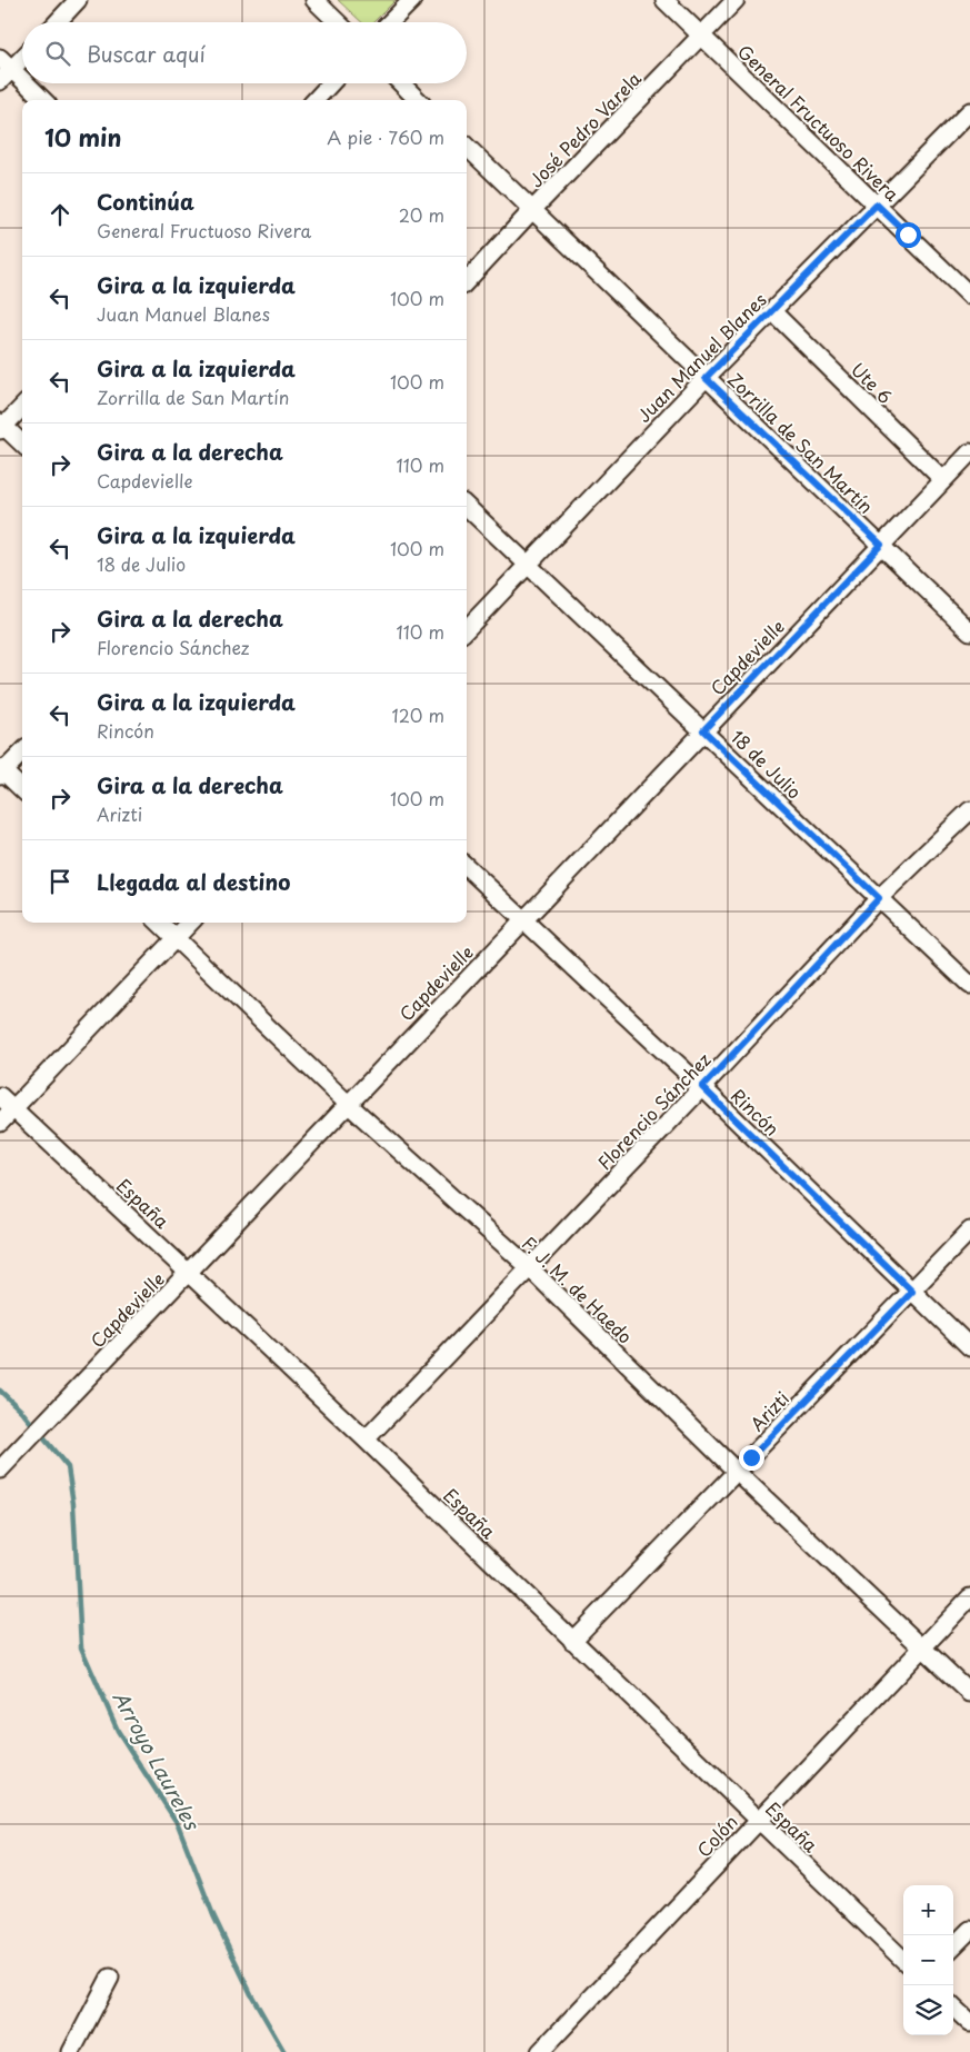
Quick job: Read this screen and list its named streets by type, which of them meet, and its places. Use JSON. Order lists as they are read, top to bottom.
{
  "streets": {
    "street": [
      "General Fructuoso Rivera",
      "José Pedro Varela",
      "Juan Manuel Blanes",
      "Ute 6",
      "Zorrilla de San Martín",
      "Capdevielle",
      "18 de Julio",
      "Florencio Sánchez",
      "Rincón",
      "España",
      "F. J. M. de Haedo",
      "Arizti",
      "Colón"
    ]
  },
  "crossings": [
    ["General Fructuoso Rivera", "José Pedro Varela"],
    ["General Fructuoso Rivera", "Juan Manuel Blanes"],
    ["José Pedro Varela", "Zorrilla de San Martín"],
    ["Juan Manuel Blanes", "Ute 6"],
    ["Juan Manuel Blanes", "Zorrilla de San Martín"],
    ["Juan Manuel Blanes", "18 de Julio"],
    ["Ute 6", "Capdevielle"],
    ["Zorrilla de San Martín", "Capdevielle"],
    ["Capdevielle", "18 de Julio"],
    ["Capdevielle", "Rincón"],
    ["Capdevielle", "España"],
    ["Capdevielle", "F. J. M. de Haedo"],
    ["18 de Julio", "Florencio Sánchez"],
    ["Florencio Sánchez", "Rincón"],
    ["Florencio Sánchez", "España"],
    ["Florencio Sánchez", "F. J. M. de Haedo"],
    ["Rincón", "Arizti"],
    ["España", "Arizti"],
    ["España", "Colón"],
    ["F. J. M. de Haedo", "Arizti"],
    ["F. J. M. de Haedo", "Colón"]
  ],
  "water": ["Arroyo Laureles"],
  "page": {
    "search": "Buscar aquí",
    "heading": ["10 min", "A pie · 760 m"],
    "list": [
      ["Continúa", "General Fructuoso Rivera", "20 m"],
      ["Gira a la izquierda", "Juan Manuel Blanes", "100 m"],
      ["Gira a la izquierda", "Zorrilla de San Martín", "100 m"],
      ["Gira a la derecha", "Capdevielle", "110 m"],
      ["Gira a la izquierda", "18 de Julio", "100 m"],
      ["Gira a la derecha", "Florencio Sánchez", "110 m"],
      ["Gira a la izquierda", "Rincón", "120 m"],
      ["Gira a la derecha", "Arizti", "100 m"],
      "Llegada al destino"
    ],
    "map_buttons": ["+", "−"]
  }
}
